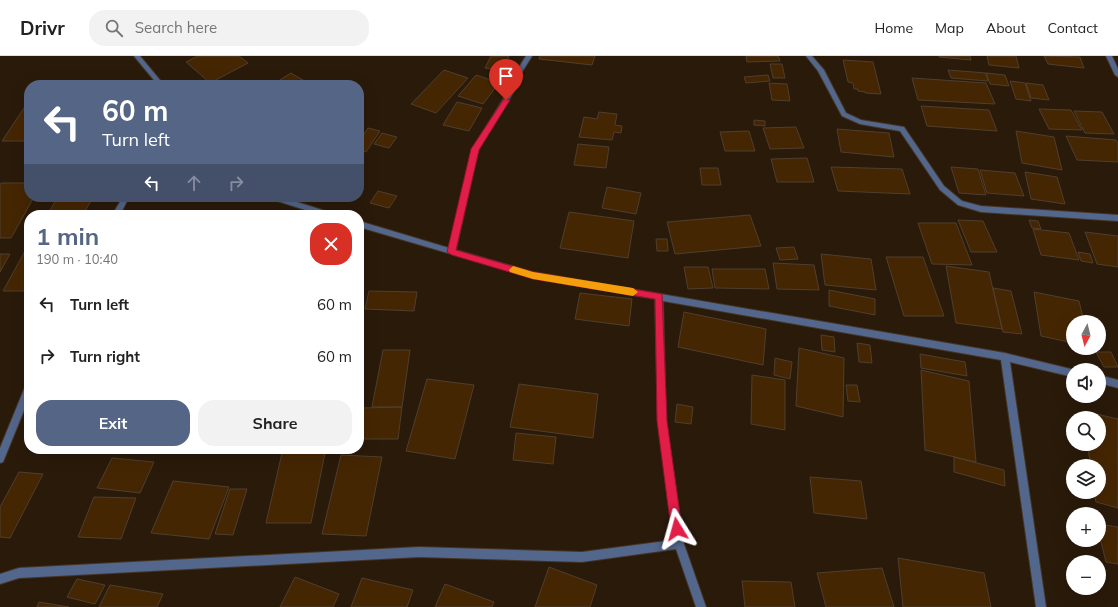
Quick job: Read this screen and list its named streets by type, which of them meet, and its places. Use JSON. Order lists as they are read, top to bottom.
{
  "north": "bottom",
  "page": {
    "header": "Drivr",
    "search": "Search here",
    "nav": [
      "Home",
      "Map",
      "About",
      "Contact"
    ],
    "turn": ["60 m", "Turn left"],
    "heading": ["1 min", "190 m · 10:40"],
    "list": [
      {
        "name": "Turn left",
        "value": "60 m"
      },
      {
        "name": "Turn right",
        "value": "60 m"
      }
    ],
    "map_buttons": ["+", "−"],
    "buttons": ["Exit", "Share"]
  }
}
